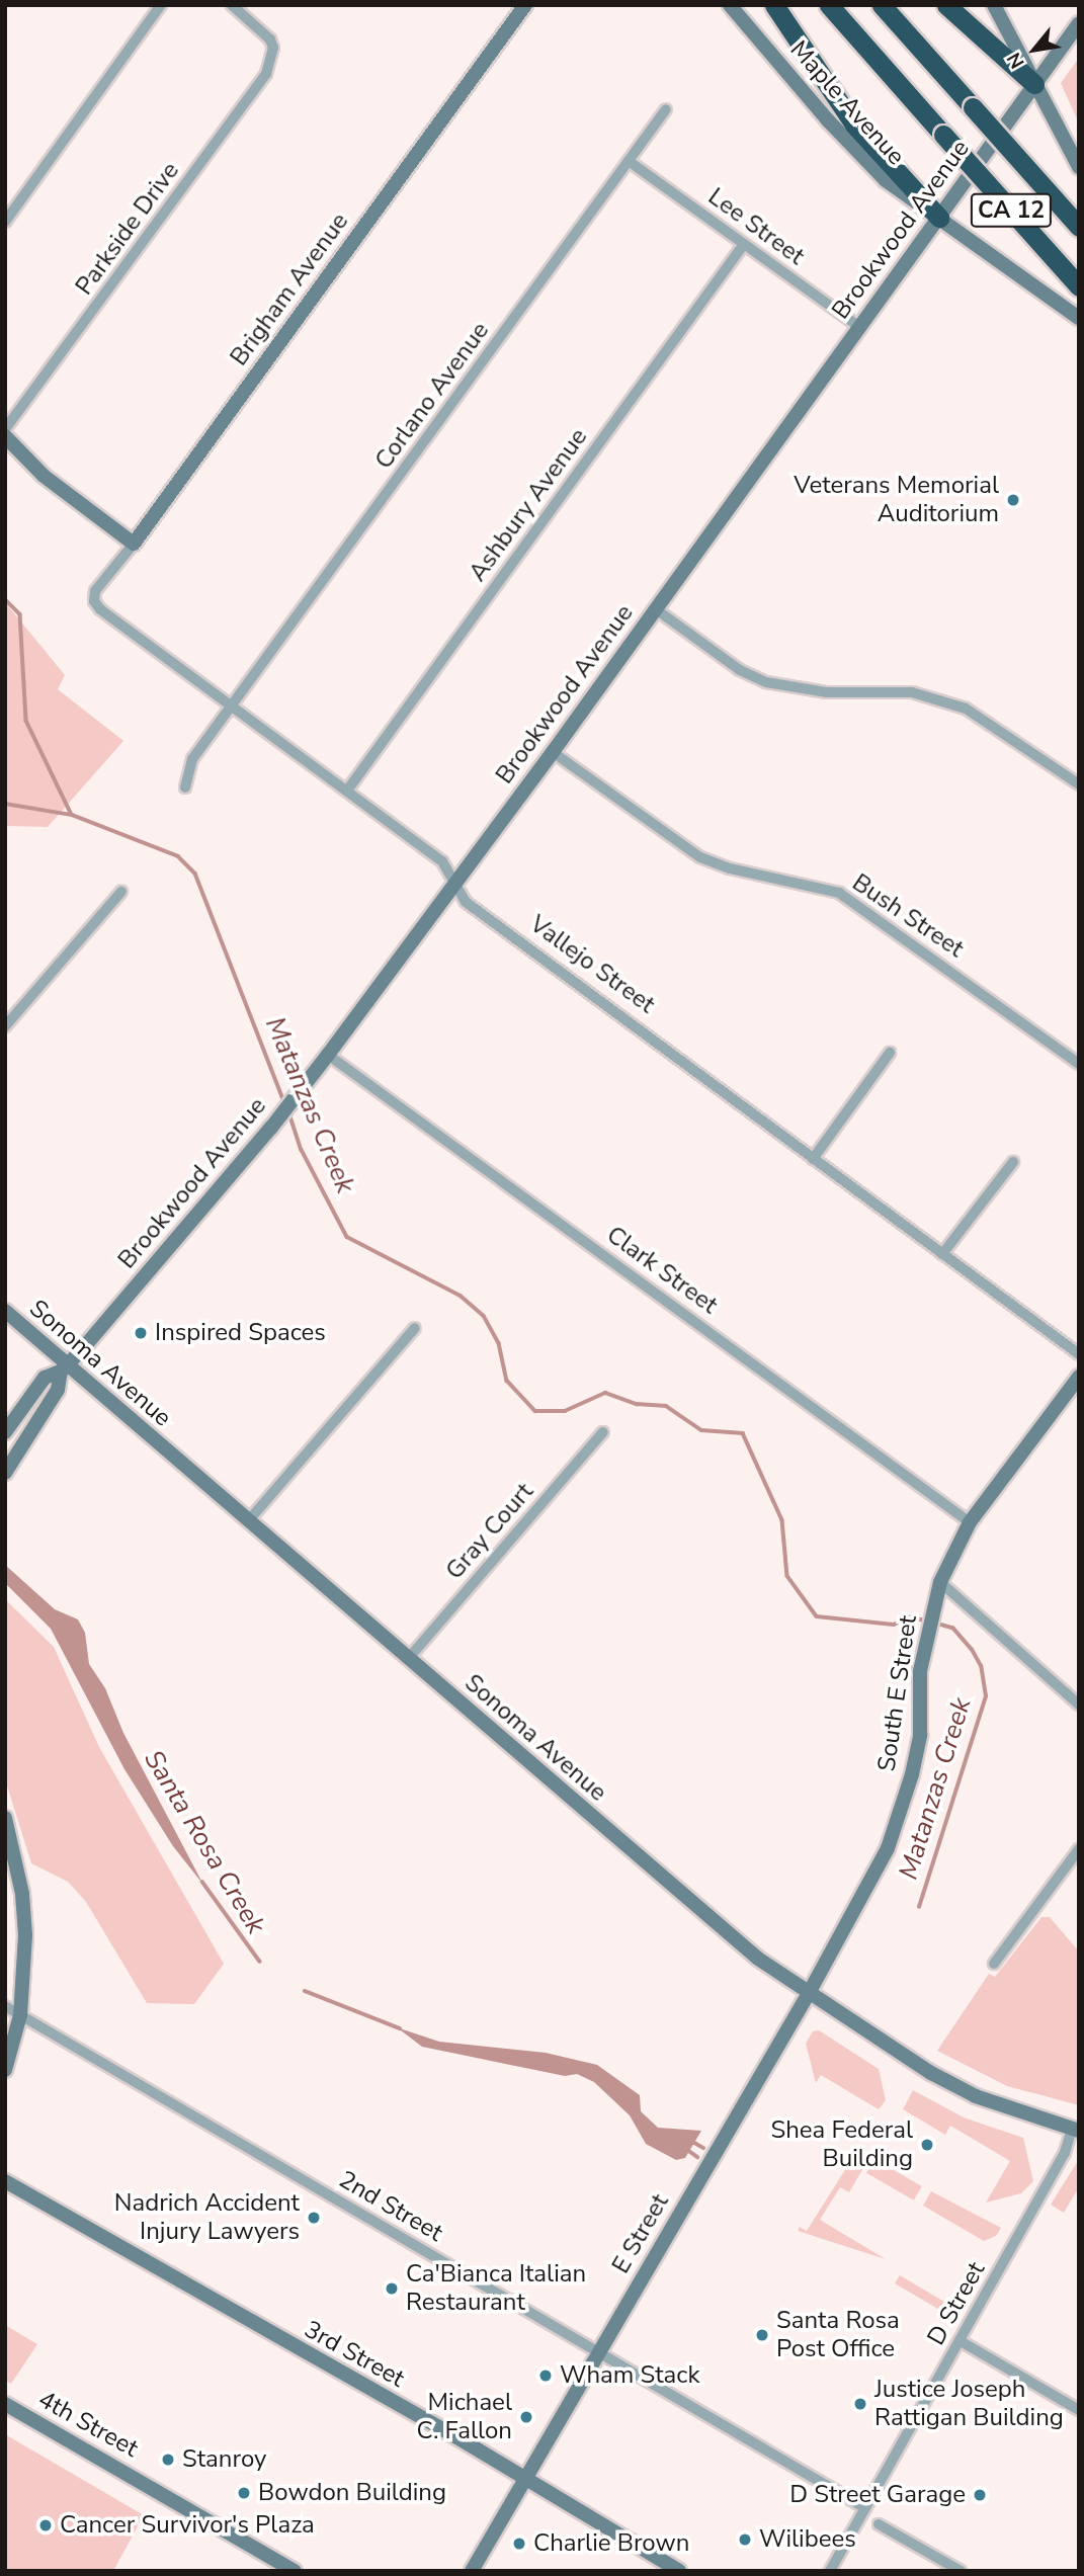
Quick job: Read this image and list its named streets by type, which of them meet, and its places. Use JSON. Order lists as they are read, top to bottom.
{
  "streets": {
    "highway": ["CA 12"],
    "street": [
      "Maple Avenue",
      "Lee Street",
      "Parkside Drive",
      "Brookwood Avenue",
      "Brigham Avenue",
      "Corlano Avenue",
      "Ashbury Avenue",
      "Bush Street",
      "Vallejo Street",
      "Clark Street",
      "Sonoma Avenue",
      "Gray Court",
      "South E Street",
      "2nd Street",
      "E Street",
      "D Street",
      "3rd Street",
      "4th Street"
    ]
  },
  "crossings": [
    ["Maple Avenue", "Brookwood Avenue"],
    ["Lee Street", "Brookwood Avenue"],
    ["Lee Street", "Corlano Avenue"],
    ["Lee Street", "Ashbury Avenue"],
    ["Brookwood Avenue", "Bush Street"],
    ["Brookwood Avenue", "Vallejo Street"],
    ["Brookwood Avenue", "Clark Street"],
    ["Brookwood Avenue", "Sonoma Avenue"],
    ["Brigham Avenue", "Vallejo Street"],
    ["Corlano Avenue", "Vallejo Street"],
    ["Ashbury Avenue", "Vallejo Street"],
    ["Clark Street", "South E Street"],
    ["Sonoma Avenue", "Gray Court"],
    ["Sonoma Avenue", "South E Street"],
    ["Sonoma Avenue", "E Street"],
    ["Sonoma Avenue", "D Street"],
    ["South E Street", "E Street"],
    ["2nd Street", "E Street"],
    ["2nd Street", "D Street"],
    ["E Street", "3rd Street"]
  ],
  "water": ["Matanzas Creek", "Santa Rosa Creek"],
  "places": [
    "Veterans Memorial Auditorium",
    "Inspired Spaces",
    "Shea Federal Building",
    "Nadrich Accident Injury Lawyers",
    "Ca'Bianca Italian Restaurant",
    "Santa Rosa Post Office",
    "Wham Stack",
    "Justice Joseph Rattigan Building",
    "Michael C. Fallon",
    "Stanroy",
    "Bowdon Building",
    "D Street Garage",
    "Cancer Survivor's Plaza",
    "Wilibees",
    "Charlie Brown"
  ],
  "north": "bottom left"
}
